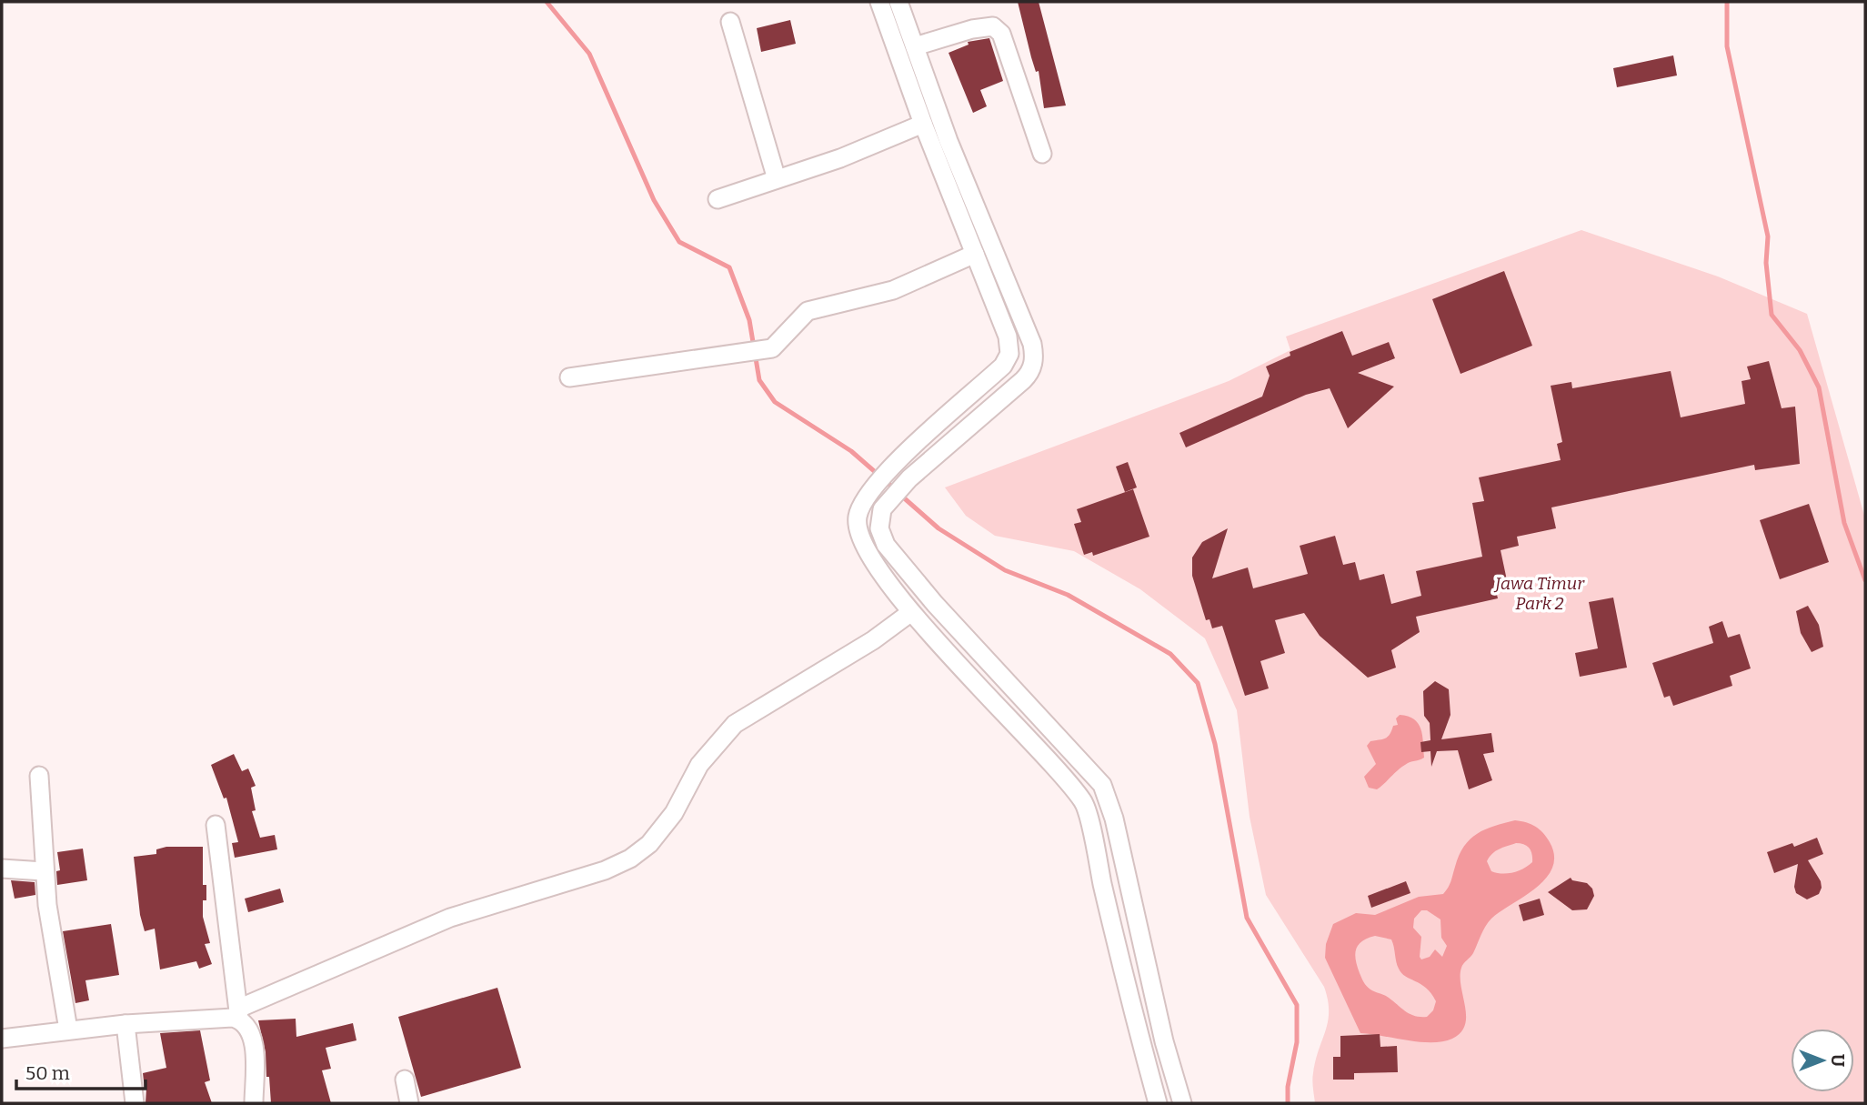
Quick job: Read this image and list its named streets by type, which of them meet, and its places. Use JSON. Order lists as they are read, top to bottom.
{
  "parks": ["Jawa Timur Park 2"],
  "scale_bar": "50 m",
  "north": "right"
}
